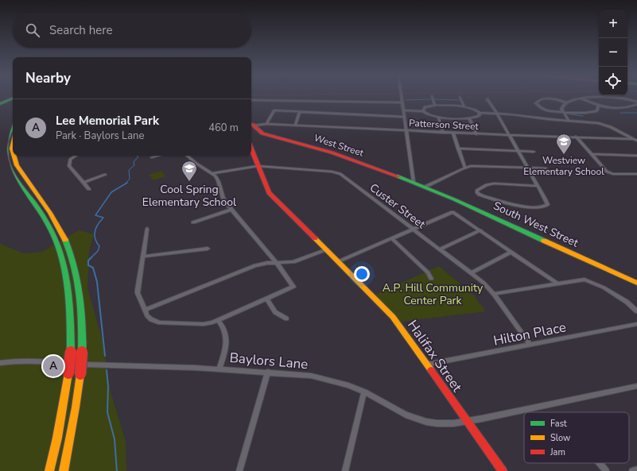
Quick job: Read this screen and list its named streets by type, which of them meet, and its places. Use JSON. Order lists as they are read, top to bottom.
{
  "streets": {
    "main road": ["West Street", "South West Street", "Halifax Street"],
    "street": [
      "Patterson Street",
      "Custer Street",
      "Hilton Place",
      "Baylors Lane"
    ]
  },
  "crossings": [
    ["Patterson Street", "West Street"],
    ["West Street", "South West Street"],
    ["Custer Street", "Hilton Place"],
    ["Custer Street", "Halifax Street"],
    ["Hilton Place", "Halifax Street"],
    ["Halifax Street", "Baylors Lane"]
  ],
  "parks": ["A.P. Hill Community Center Park"],
  "places": {
    "school or university": ["Westview Elementary School", "Cool Spring Elementary School"]
  },
  "legend": ["Fast", "Slow", "Jam"],
  "page": {
    "map_buttons": ["+", "−"],
    "search": "Search here",
    "heading": "Nearby",
    "list": [
      {
        "mark": "A",
        "name": "Lee Memorial Park",
        "note": "Park · Baylors Lane",
        "value": "460 m"
      }
    ],
    "pins": "A"
  }
}
